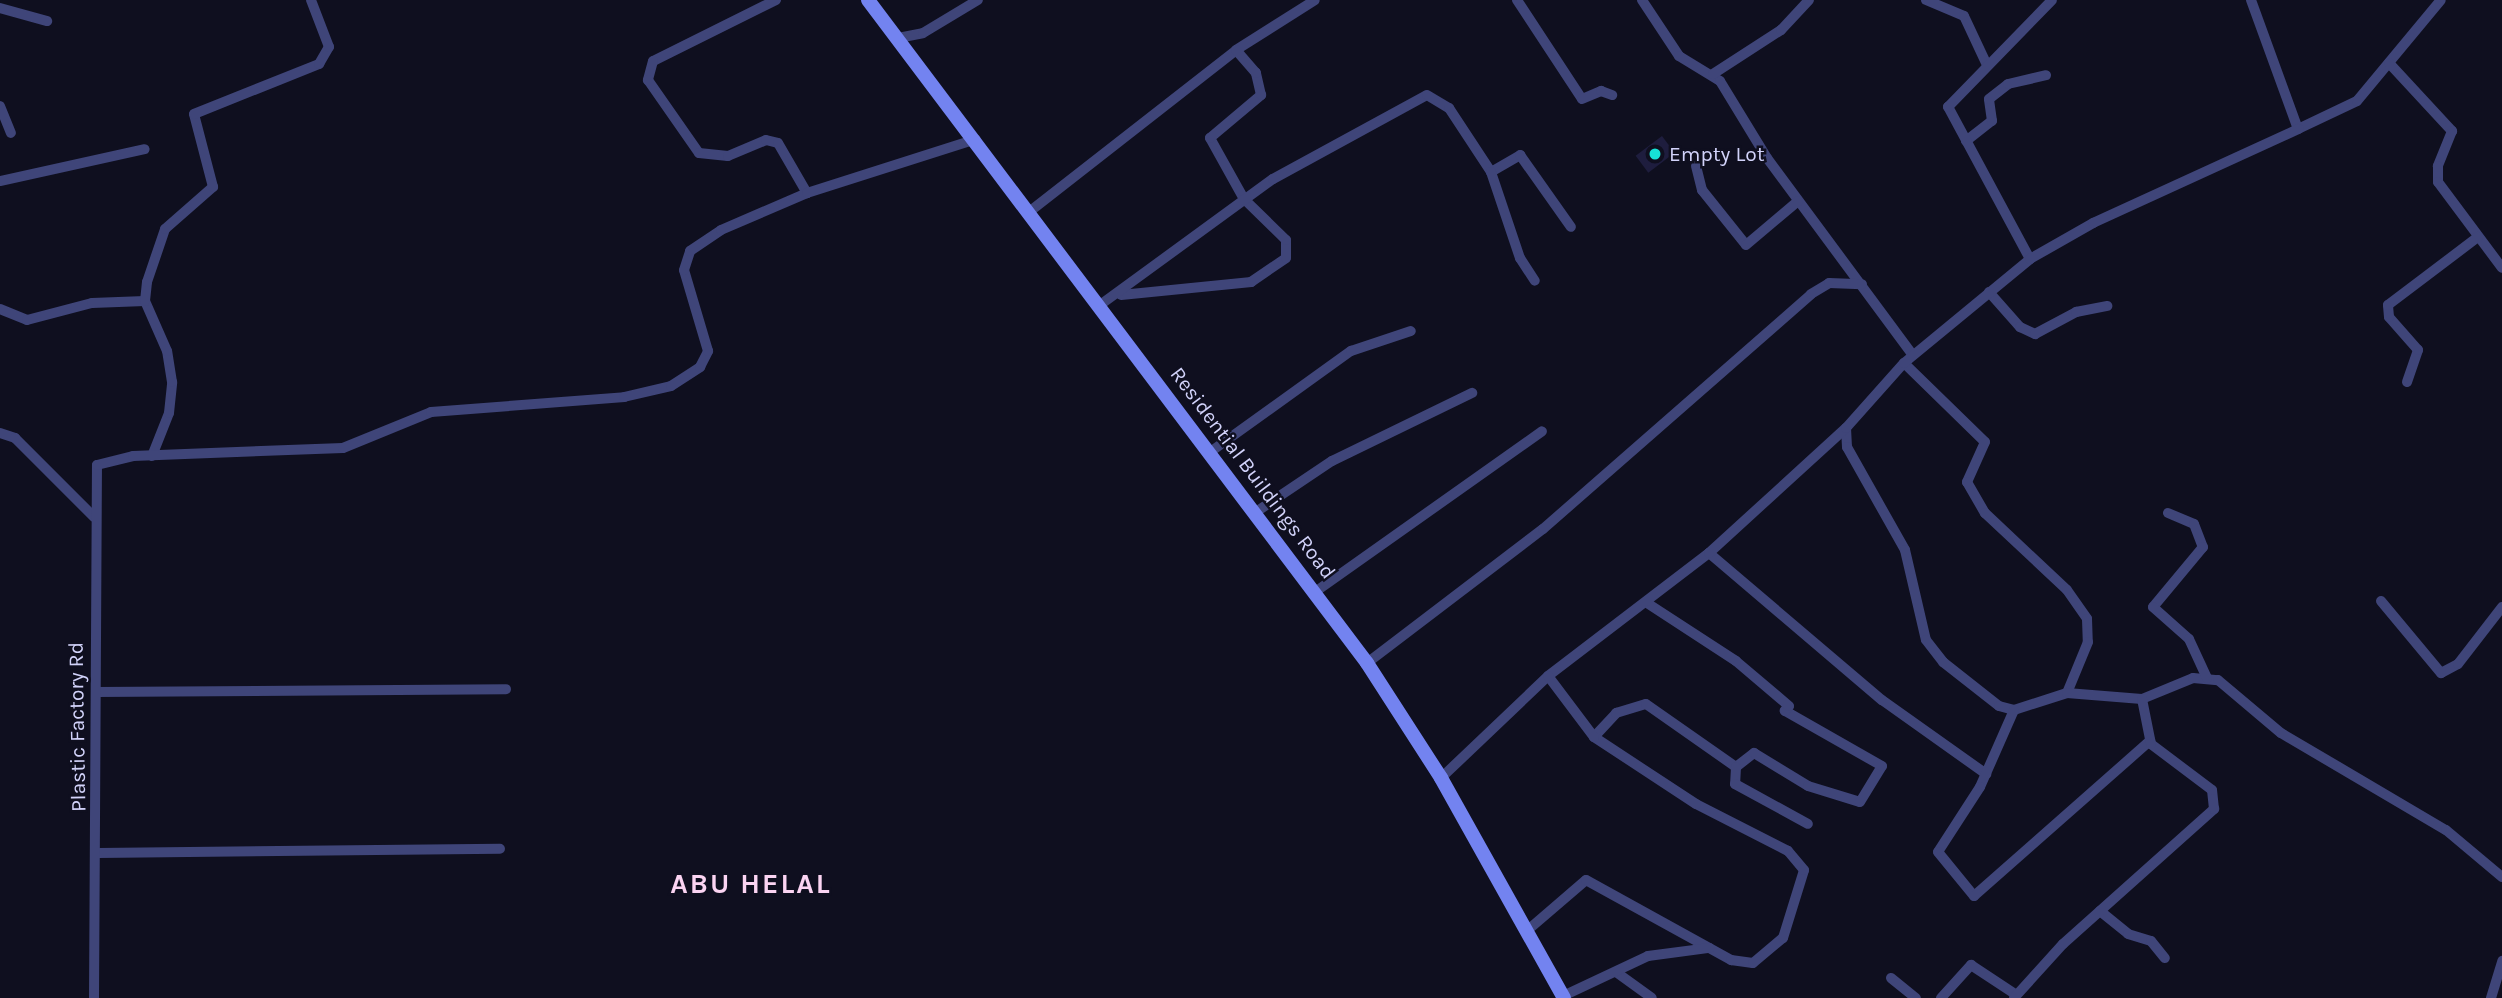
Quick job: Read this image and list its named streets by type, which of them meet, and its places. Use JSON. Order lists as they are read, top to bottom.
{
  "streets": {
    "main road": ["Residential Buildings Road"],
    "street": ["Plastic Factory Rd"]
  },
  "districts": ["ABU HELAL"],
  "places": ["Empty Lot"]
}
